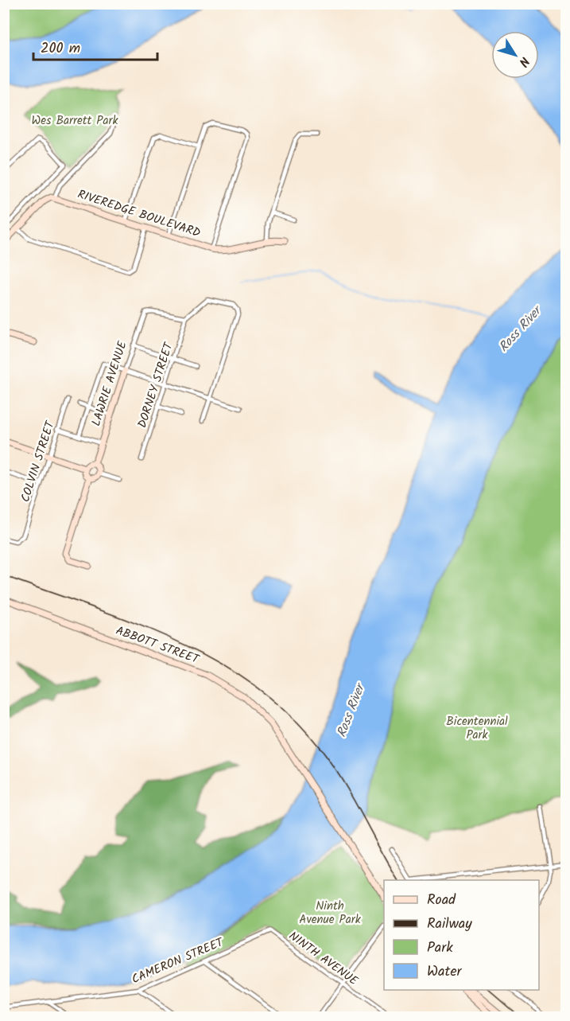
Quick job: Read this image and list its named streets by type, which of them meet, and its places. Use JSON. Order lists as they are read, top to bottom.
{
  "streets": {
    "street": [
      "RIVEREDGE BOULEVARD",
      "LAWRIE AVENUE",
      "DORNEY STREET",
      "COLVIN STREET",
      "ABBOTT STREET",
      "NINTH AVENUE",
      "CAMERON STREET"
    ]
  },
  "crossings": [
    ["LAWRIE AVENUE", "DORNEY STREET"],
    ["NINTH AVENUE", "CAMERON STREET"]
  ],
  "water": ["Ross River"],
  "parks": ["Wes Barrett Park", "Bicentennial Park", "Ninth Avenue Park"],
  "legend": [
    "Road",
    "Railway",
    "Park",
    "Water"
  ],
  "scale_bar": "200 m",
  "north": "bottom right"
}
